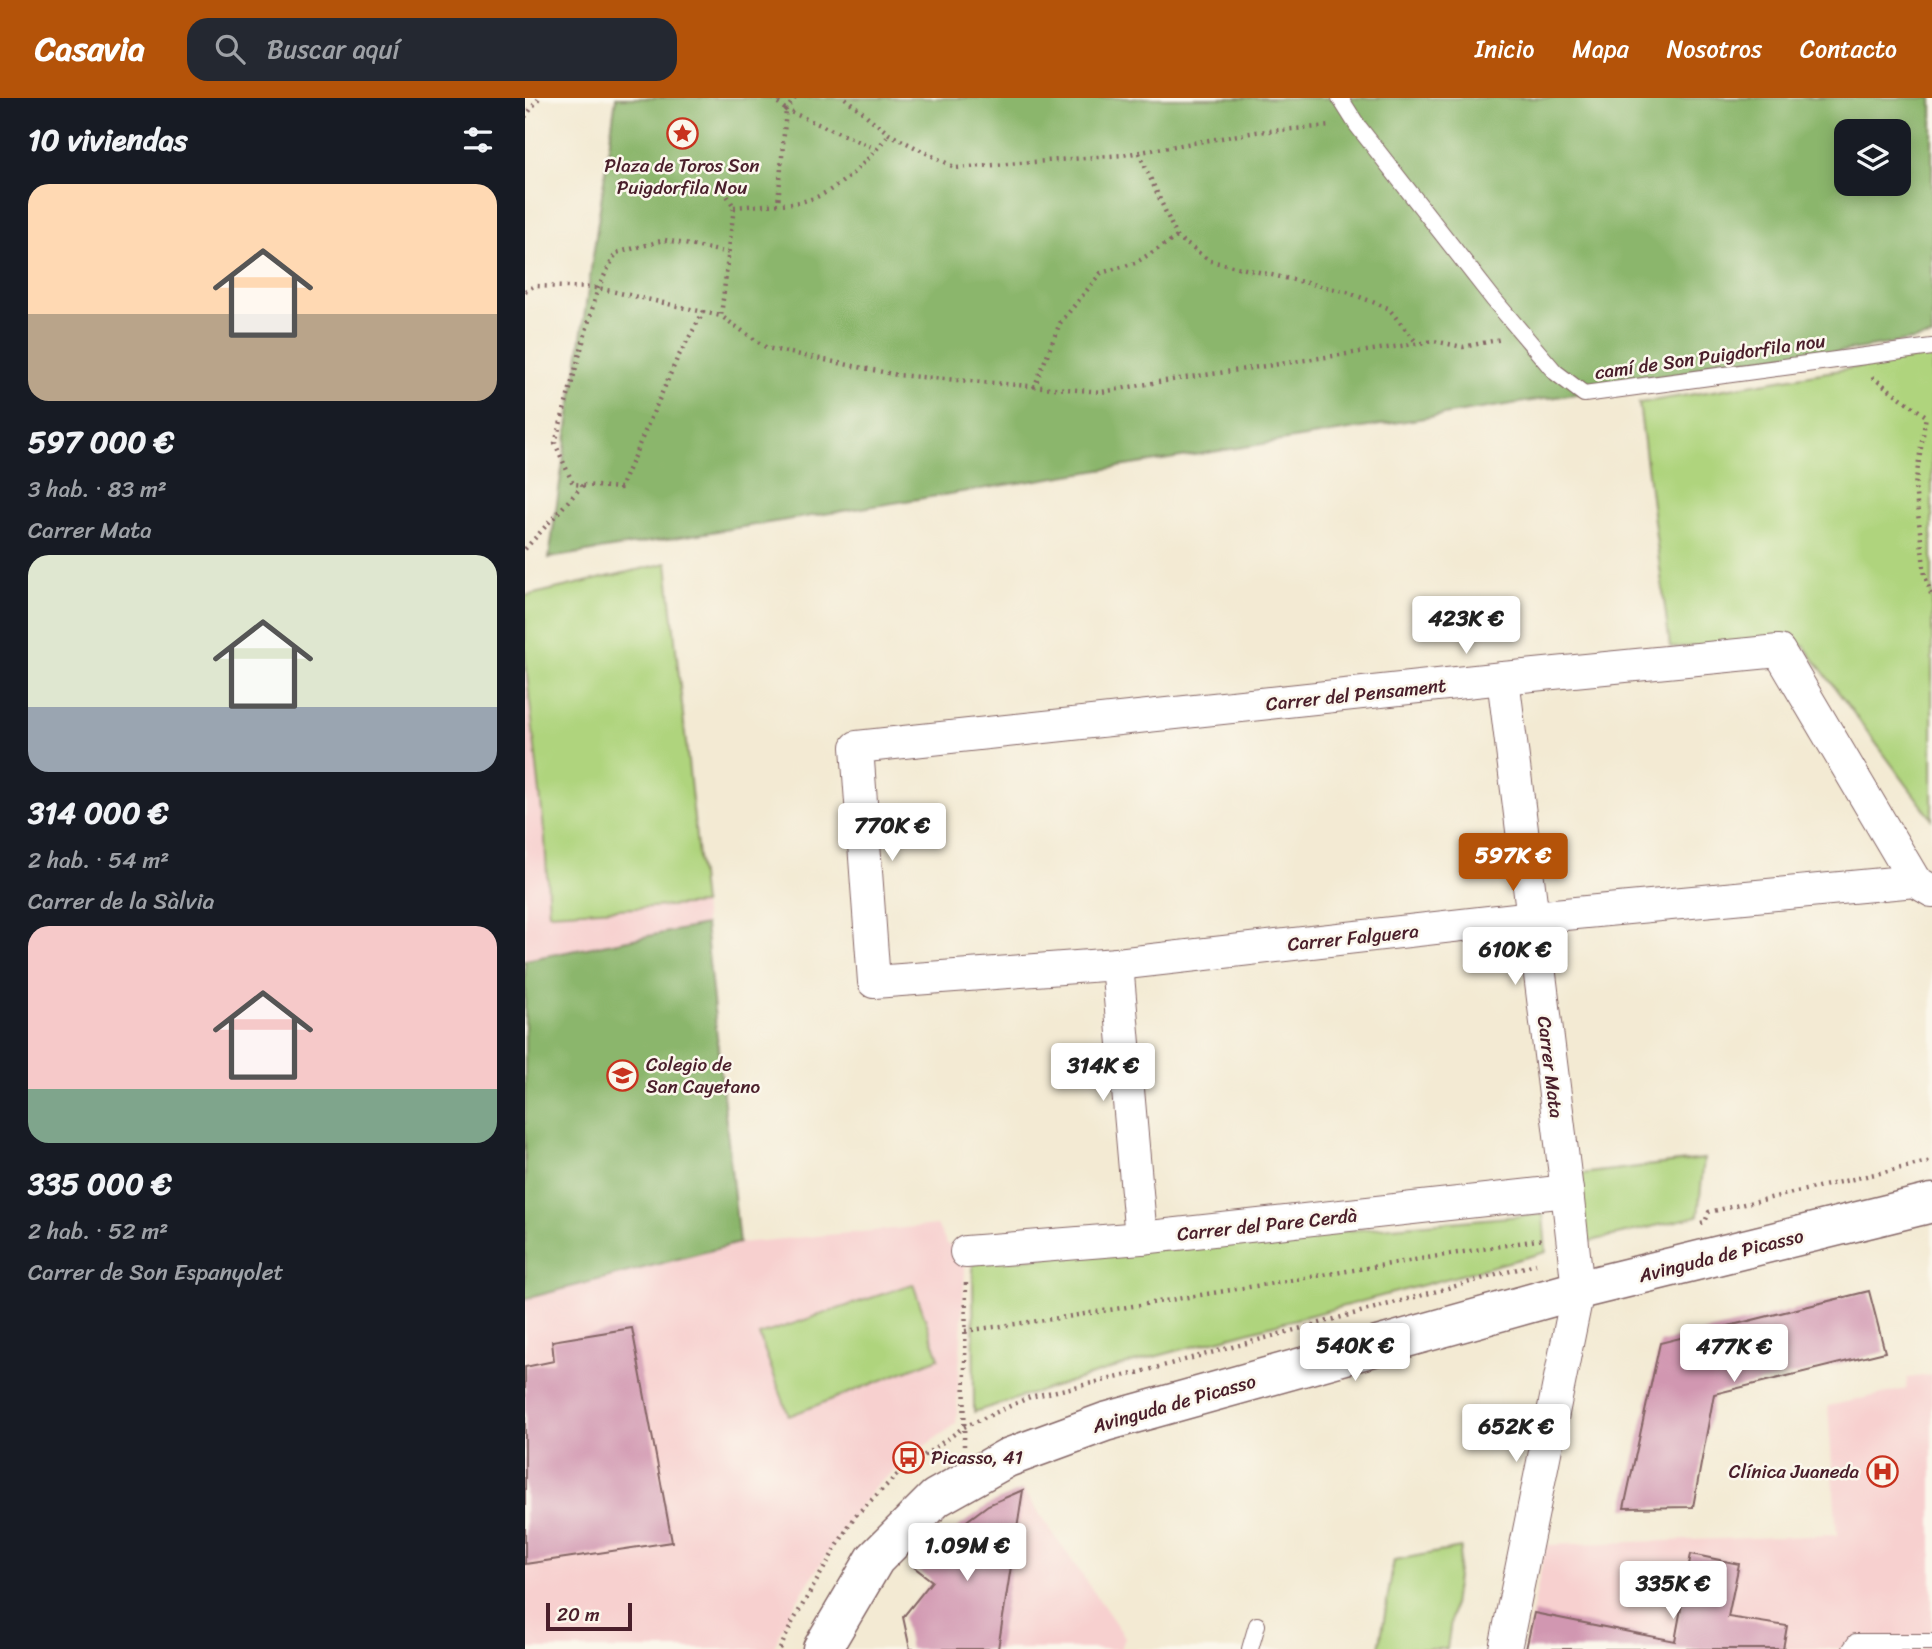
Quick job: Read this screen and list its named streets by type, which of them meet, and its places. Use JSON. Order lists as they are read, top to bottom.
{
  "streets": {
    "street": [
      "Carrer del Pensament",
      "Carrer Falguera",
      "Carrer Mata",
      "Carrer del Pare Cerdà",
      "Avinguda de Picasso"
    ],
    "lane": ["camí de Son Puigdorfila nou"]
  },
  "crossings": [
    ["Carrer del Pensament", "Carrer Falguera"],
    ["Carrer del Pensament", "Carrer Mata"],
    ["Carrer Falguera", "Carrer Mata"],
    ["Carrer Mata", "Carrer del Pare Cerdà"],
    ["Carrer Mata", "Avinguda de Picasso"]
  ],
  "places": {
    "place": ["Plaza de Toros Son Puigdorfila Nou"],
    "school or university": ["Colegio de San Cayetano"],
    "bus stop": ["Picasso, 41"],
    "hospital": ["Clínica Juaneda"]
  },
  "scale_bar": "20 m",
  "page": {
    "header": "Casavia",
    "search": "Buscar aquí",
    "nav": [
      "Inicio",
      "Mapa",
      "Nosotros",
      "Contacto"
    ],
    "heading": "10 viviendas",
    "list": [
      {
        "name": "597 000 €",
        "note": "3 hab. · 83 m² · Carrer Mata"
      },
      {
        "name": "314 000 €",
        "note": "2 hab. · 54 m² · Carrer de la Sàlvia"
      },
      {
        "name": "335 000 €",
        "note": "2 hab. · 52 m² · Carrer de Son Espanyolet"
      }
    ],
    "price": [
      "423K €",
      "770K €",
      "597K €",
      "610K €",
      "314K €",
      "540K €",
      "477K €",
      "652K €",
      "1.09M €",
      "335K €"
    ],
    "scale": "20 m"
  }
}
